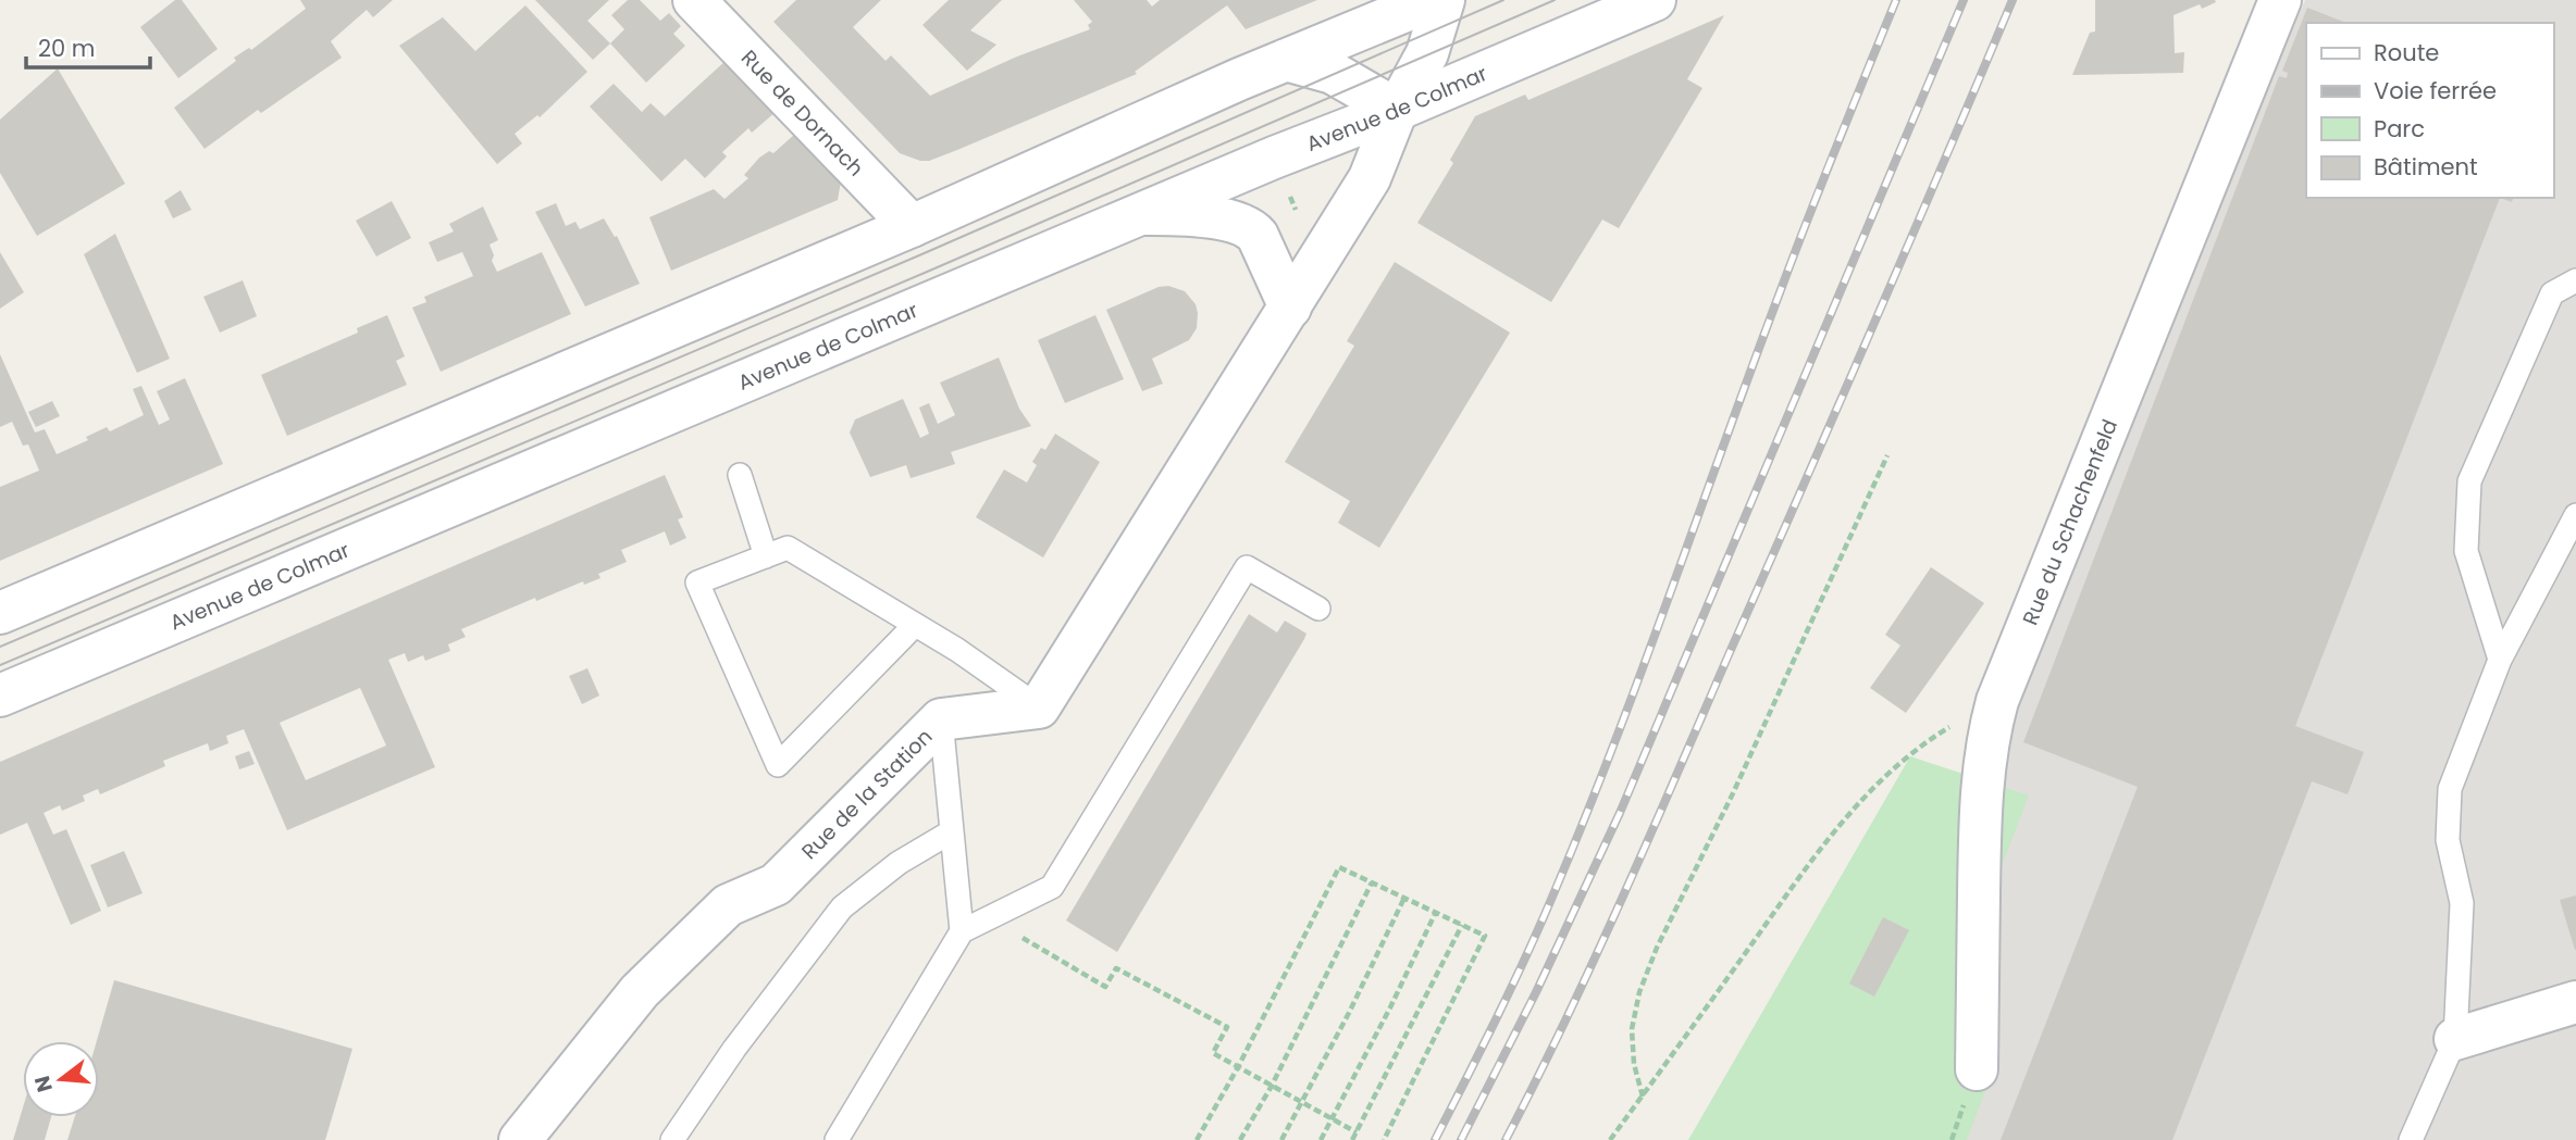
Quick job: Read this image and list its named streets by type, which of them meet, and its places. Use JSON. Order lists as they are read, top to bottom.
{
  "streets": {
    "street": [
      "Avenue de Colmar",
      "Rue de Dornach",
      "Rue du Schachenfeld",
      "Rue de la Station"
    ]
  },
  "legend": [
    "Route",
    "Voie ferrée",
    "Parc",
    "Bâtiment"
  ],
  "scale_bar": "20 m",
  "north": "left"
}
